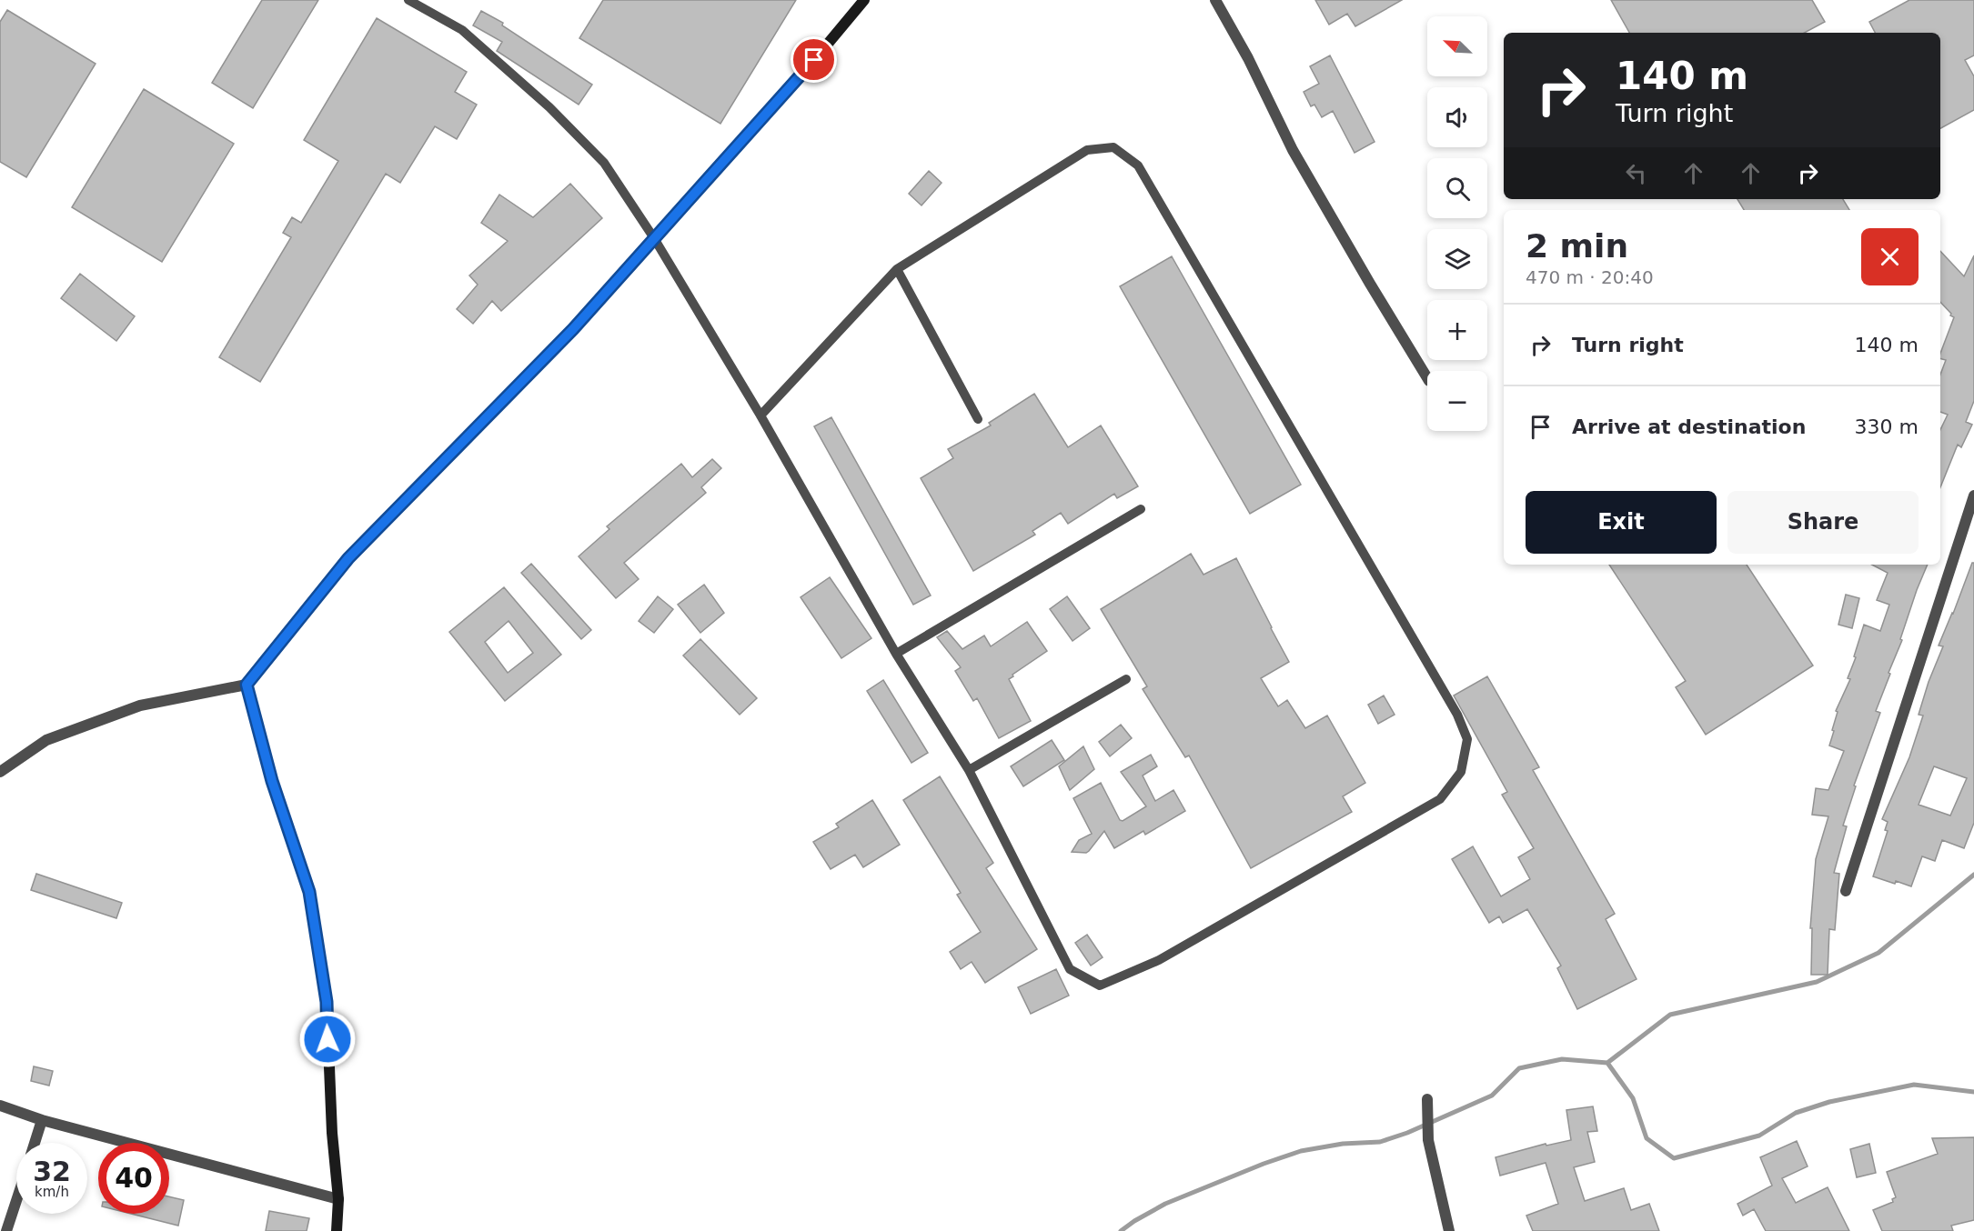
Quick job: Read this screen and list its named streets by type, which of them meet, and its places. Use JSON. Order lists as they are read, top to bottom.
{
  "north": "top left",
  "page": {
    "map_buttons": ["+", "−"],
    "turn": ["140 m", "Turn right"],
    "heading": ["2 min", "470 m · 20:40"],
    "list": [
      {
        "name": "Turn right",
        "value": "140 m"
      },
      {
        "name": "Arrive at destination",
        "value": "330 m"
      }
    ],
    "buttons": ["Exit", "Share"],
    "speed": "32 km/h",
    "limit": "40"
  }
}
